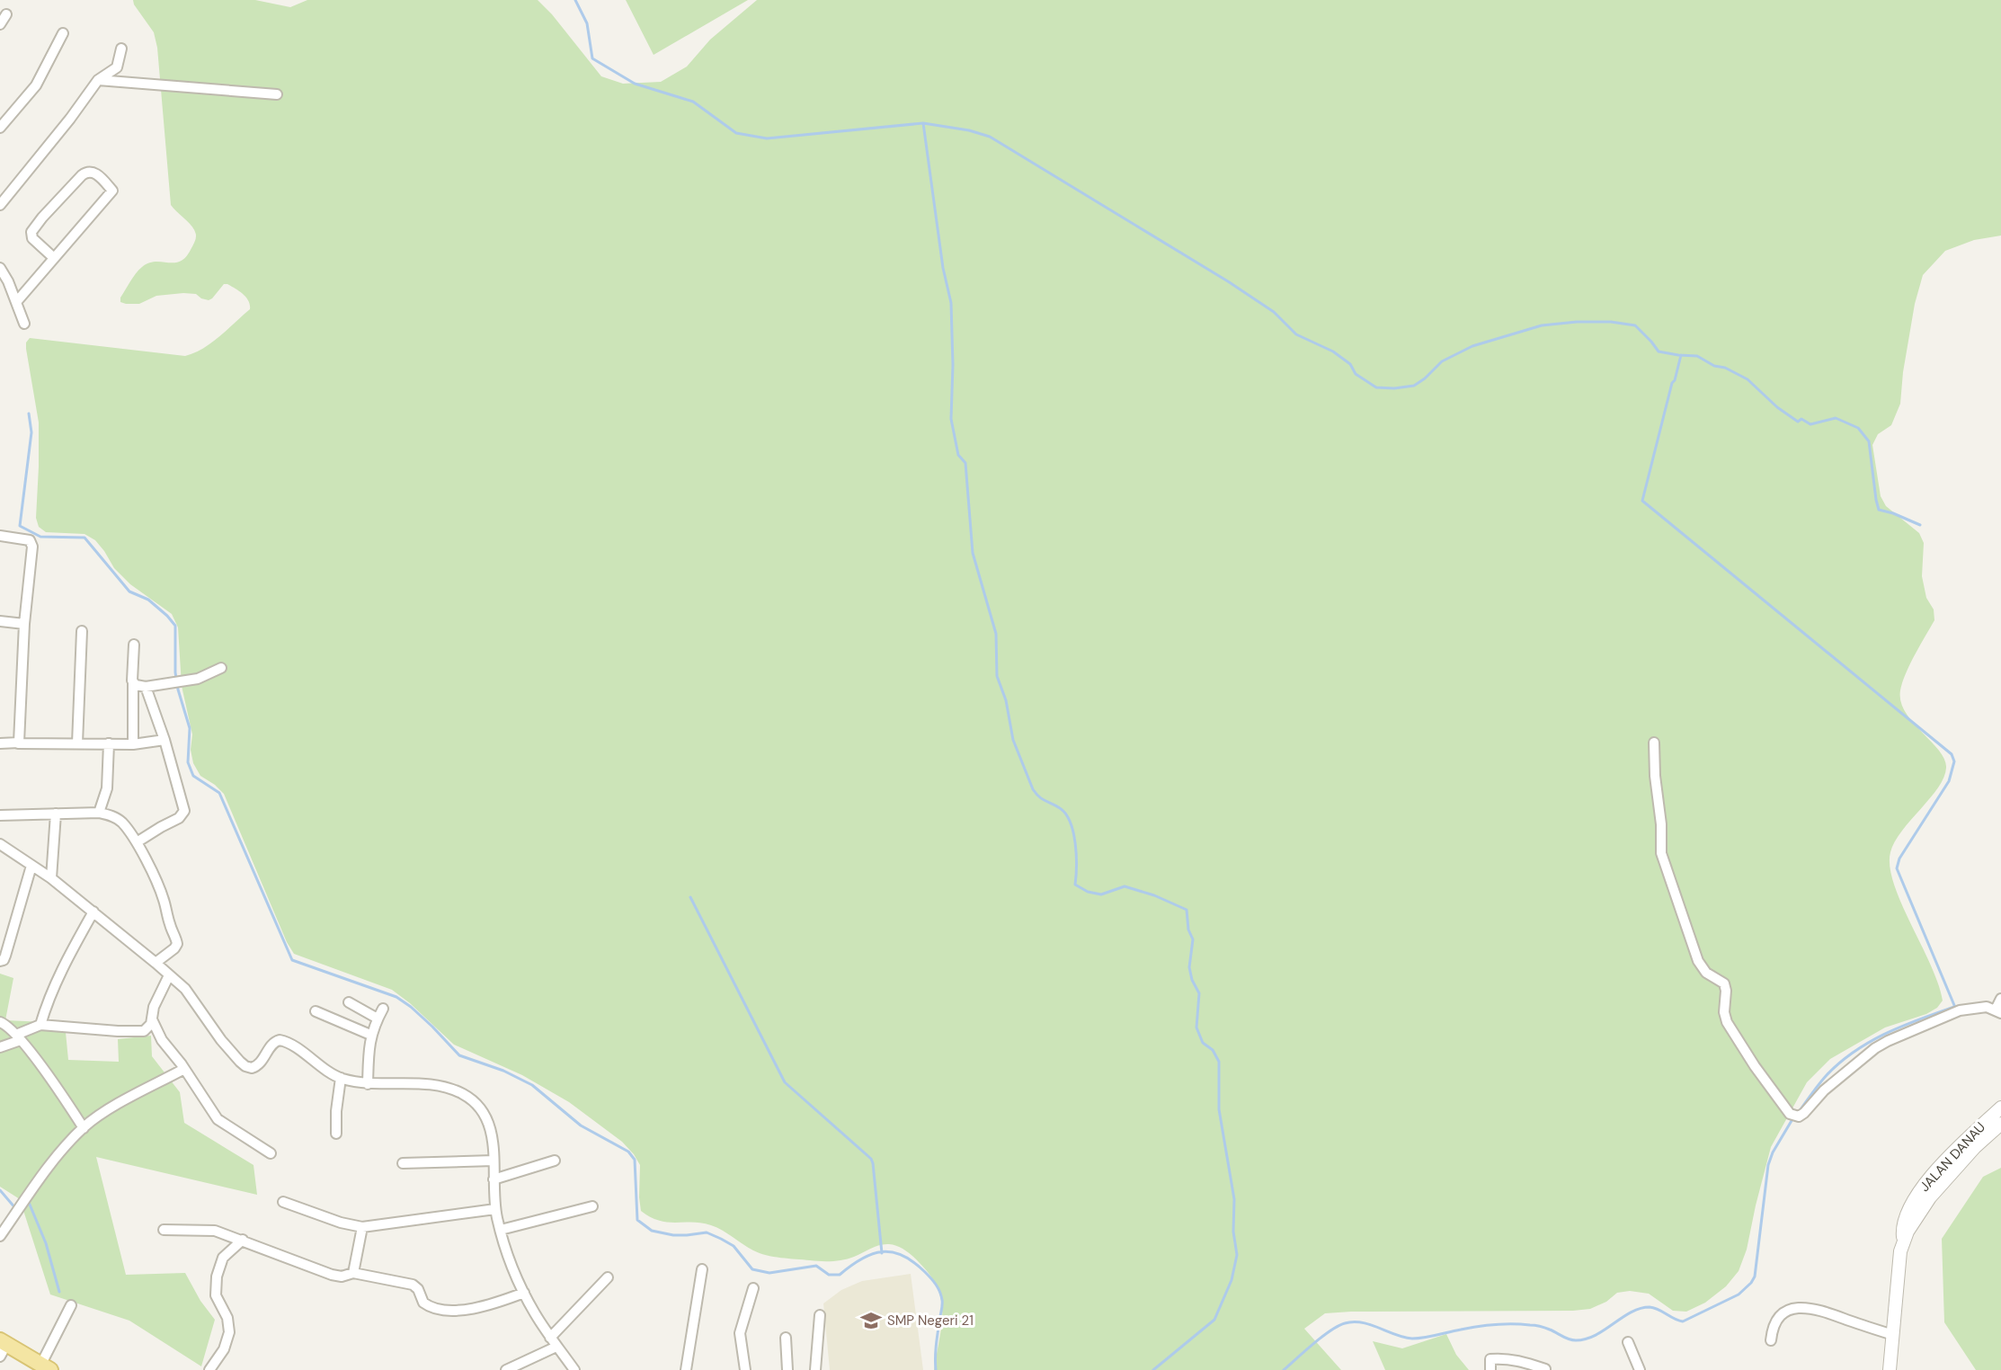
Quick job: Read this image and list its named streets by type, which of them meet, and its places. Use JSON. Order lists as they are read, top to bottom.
{
  "streets": {
    "street": ["JALAN DANAU"]
  },
  "places": {
    "school or university": ["SMP Negeri 21"]
  }
}
